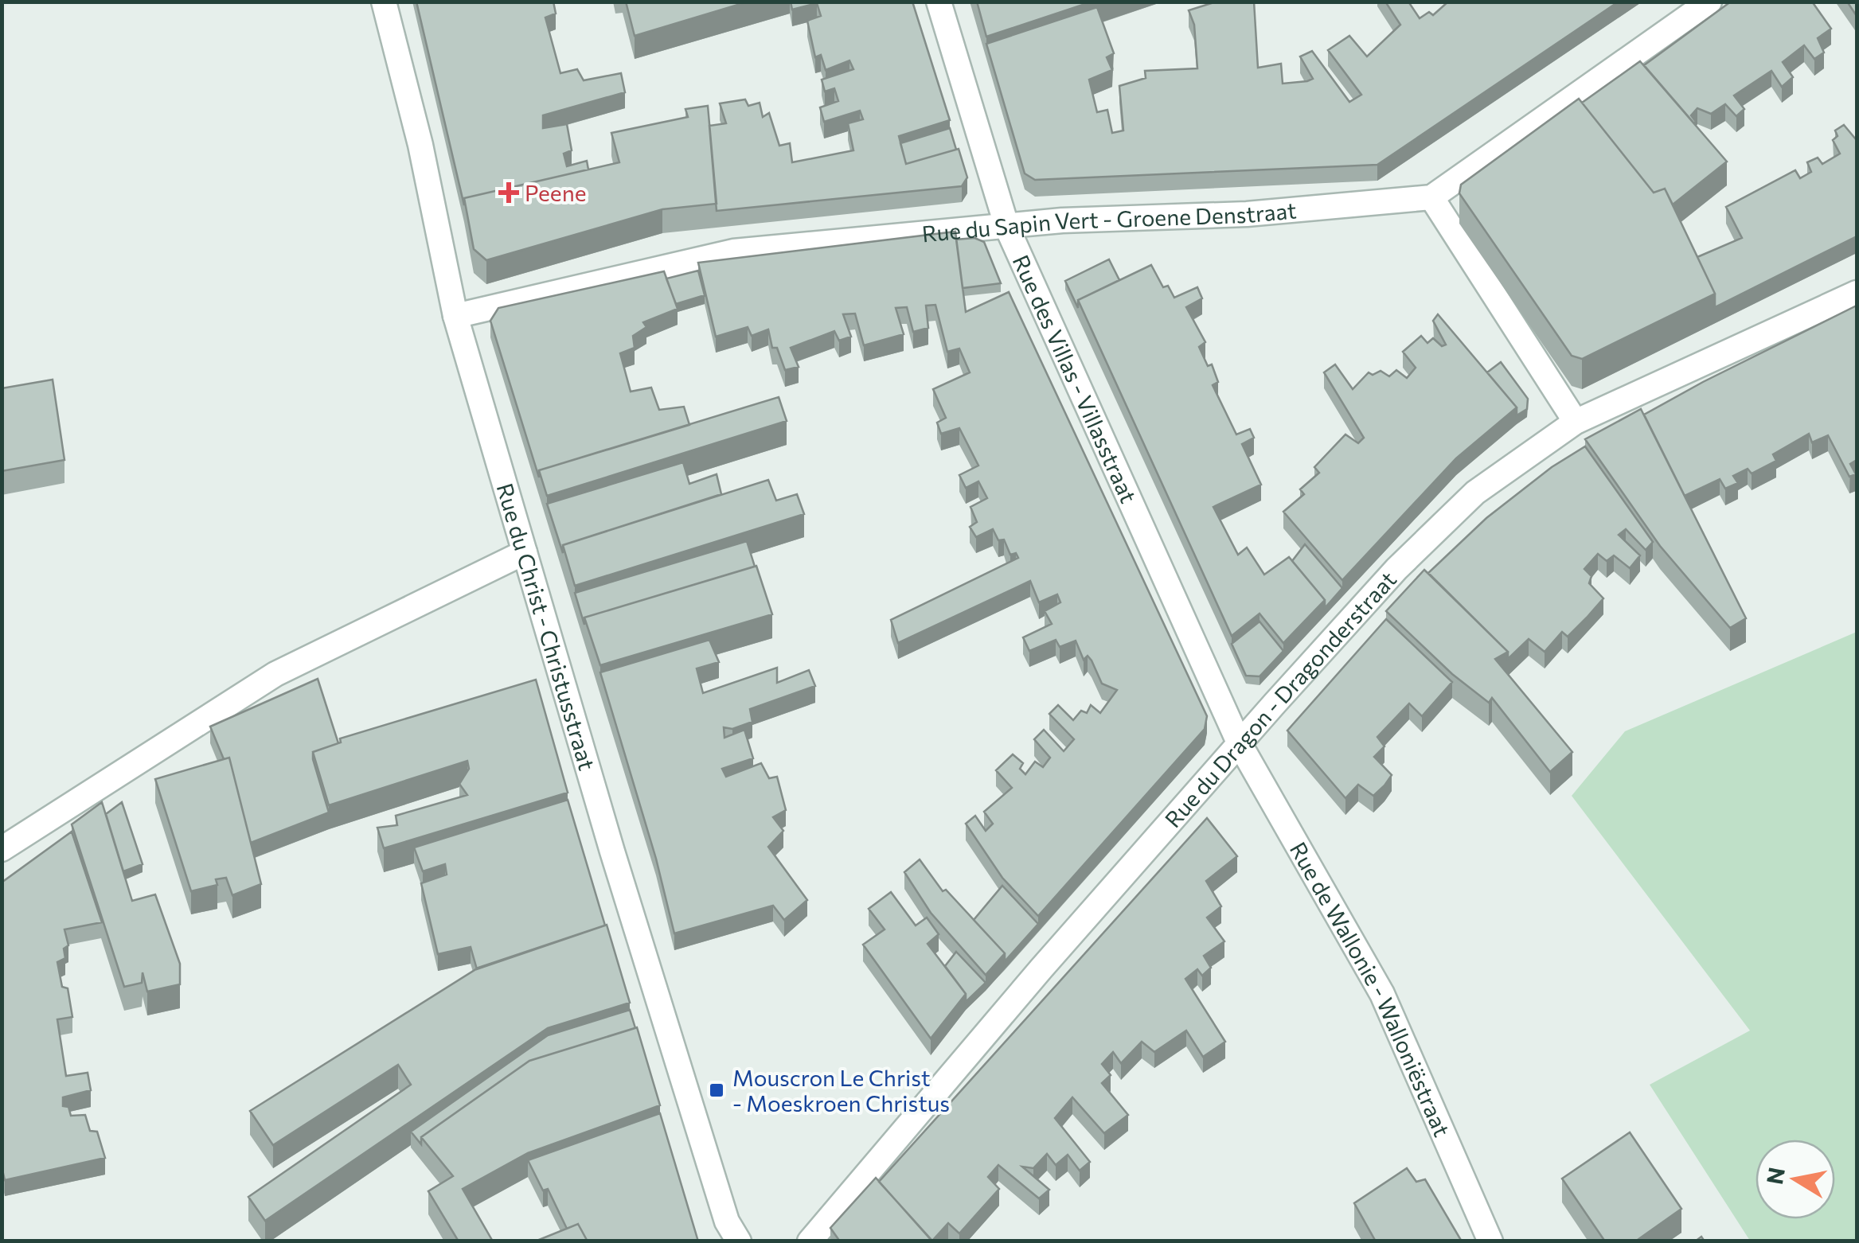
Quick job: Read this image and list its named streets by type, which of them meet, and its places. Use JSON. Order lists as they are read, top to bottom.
{
  "streets": {
    "street": [
      "Rue du Sapin Vert - Groene Denstraat",
      "Rue des Villas - Villasstraat",
      "Rue du Christ - Christusstraat",
      "Rue du Dragon - Dragonderstraat",
      "Rue de Wallonie - Walloniëstraat"
    ]
  },
  "crossings": [
    ["Rue du Sapin Vert - Groene Denstraat", "Rue des Villas - Villasstraat"],
    ["Rue du Sapin Vert - Groene Denstraat", "Rue du Christ - Christusstraat"],
    ["Rue des Villas - Villasstraat", "Rue du Dragon - Dragonderstraat"],
    ["Rue des Villas - Villasstraat", "Rue de Wallonie - Walloniëstraat"],
    ["Rue du Dragon - Dragonderstraat", "Rue de Wallonie - Walloniëstraat"]
  ],
  "places": {
    "health": ["Peene"],
    "transit": ["Mouscron Le Christ - Moeskroen Christus"]
  },
  "north": "left"
}
